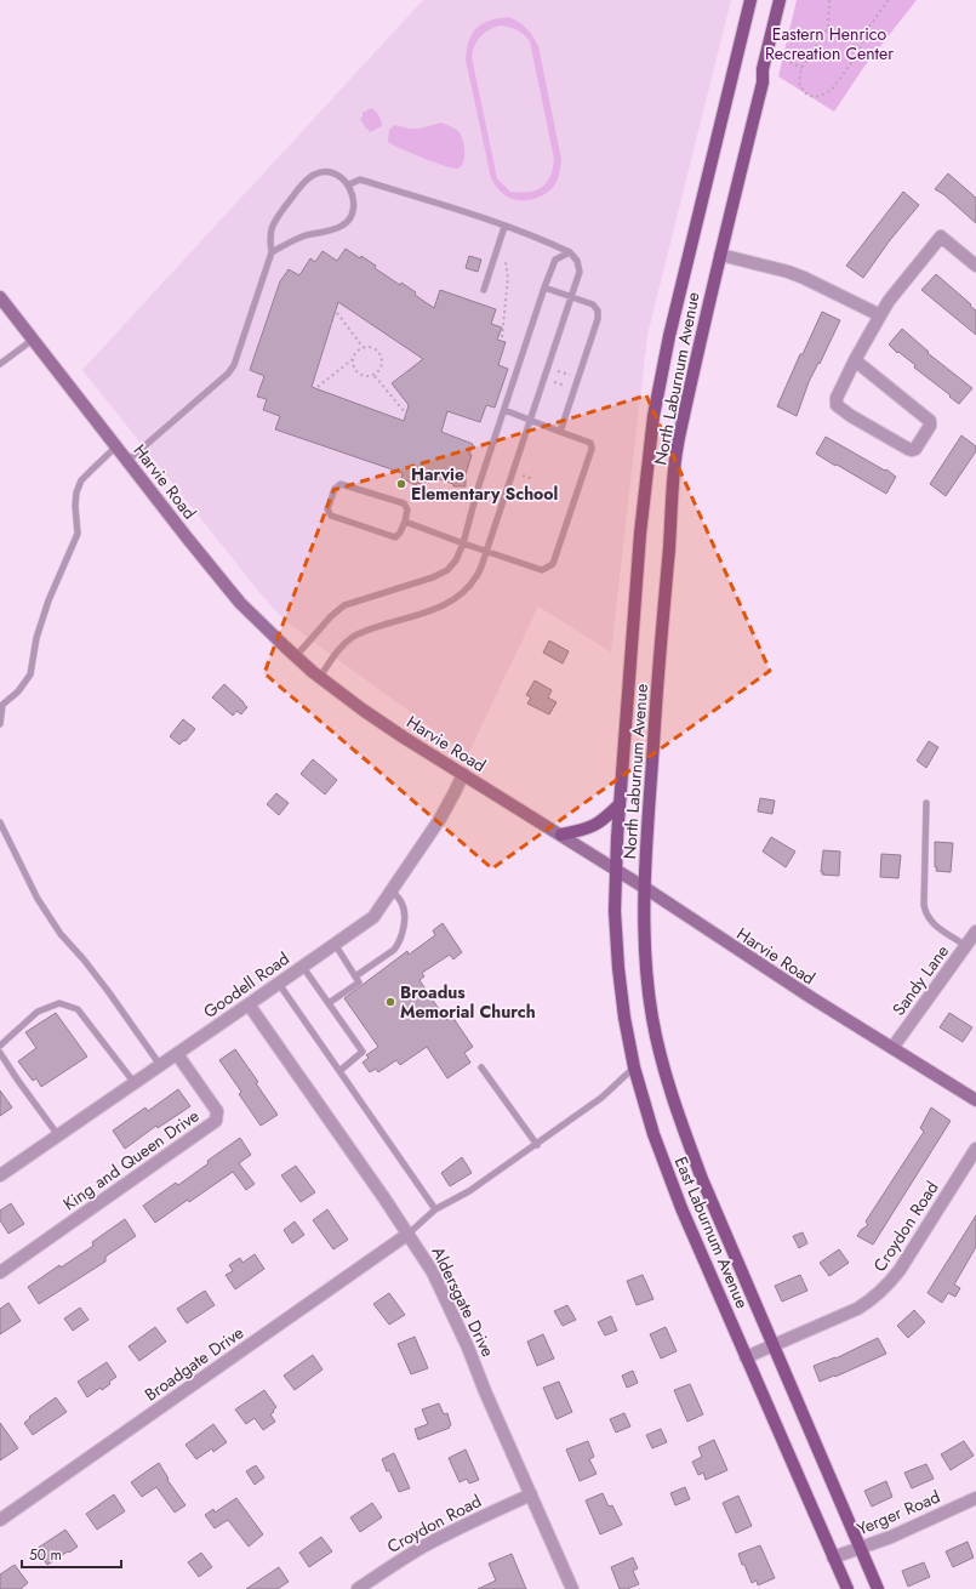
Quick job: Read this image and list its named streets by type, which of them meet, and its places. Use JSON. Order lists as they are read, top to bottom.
{
  "streets": {
    "main road": ["North Laburnum Avenue", "East Laburnum Avenue"],
    "street": [
      "Harvie Road",
      "Sandy Lane",
      "Goodell Road",
      "King and Queen Drive",
      "Croydon Road",
      "Aldersgate Drive",
      "Broadgate Drive",
      "Yerger Road"
    ]
  },
  "crossings": [
    ["North Laburnum Avenue", "Harvie Road"],
    ["North Laburnum Avenue", "East Laburnum Avenue"],
    ["Harvie Road", "Sandy Lane"],
    ["Harvie Road", "Goodell Road"],
    ["Harvie Road", "East Laburnum Avenue"],
    ["Goodell Road", "King and Queen Drive"],
    ["Goodell Road", "Aldersgate Drive"],
    ["Croydon Road", "East Laburnum Avenue"],
    ["Croydon Road", "Aldersgate Drive"],
    ["East Laburnum Avenue", "Yerger Road"],
    ["Aldersgate Drive", "Broadgate Drive"]
  ],
  "parks": ["Eastern Henrico Recreation Center"],
  "places": ["Harvie Elementary School", "Broadus Memorial Church"],
  "scale_bar": "50 m"
}
